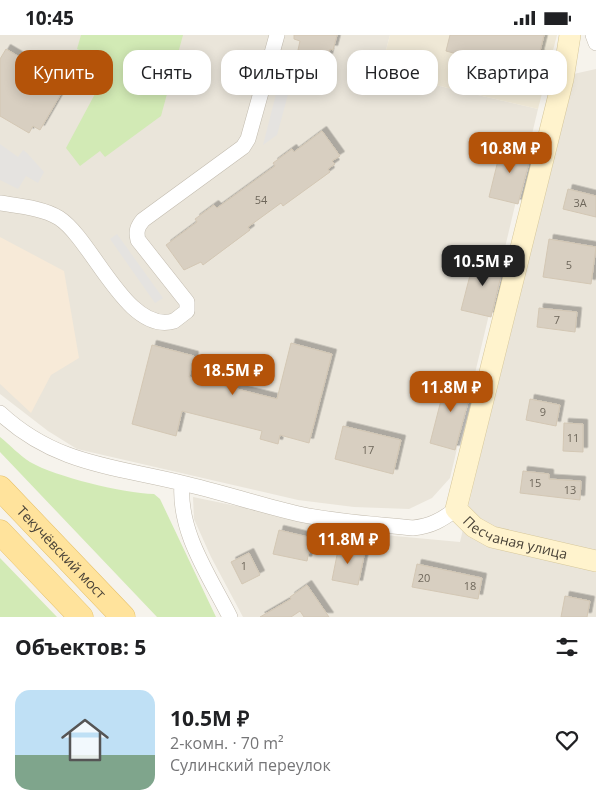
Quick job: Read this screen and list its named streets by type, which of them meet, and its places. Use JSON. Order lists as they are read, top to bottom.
{
  "streets": {
    "main road": ["Текучёвский мост"],
    "street": ["Песчаная улица"]
  },
  "house_numbers": [
    "54",
    "3А",
    "5",
    "7",
    "9",
    "11",
    "17",
    "15",
    "13",
    "1",
    "20",
    "18"
  ],
  "page": {
    "status": "10:45",
    "chip": [
      "Купить",
      "Снять",
      "Фильтры",
      "Новое",
      "Квартира"
    ],
    "price": [
      "10.8M ₽",
      "10.5M ₽",
      "18.5M ₽",
      "11.8M ₽",
      "11.8M ₽"
    ],
    "heading": "Объектов: 5",
    "list": [
      {
        "name": "10.5M ₽",
        "note": "2-комн. · 70 m² · Сулинский переулок"
      }
    ]
  }
}
